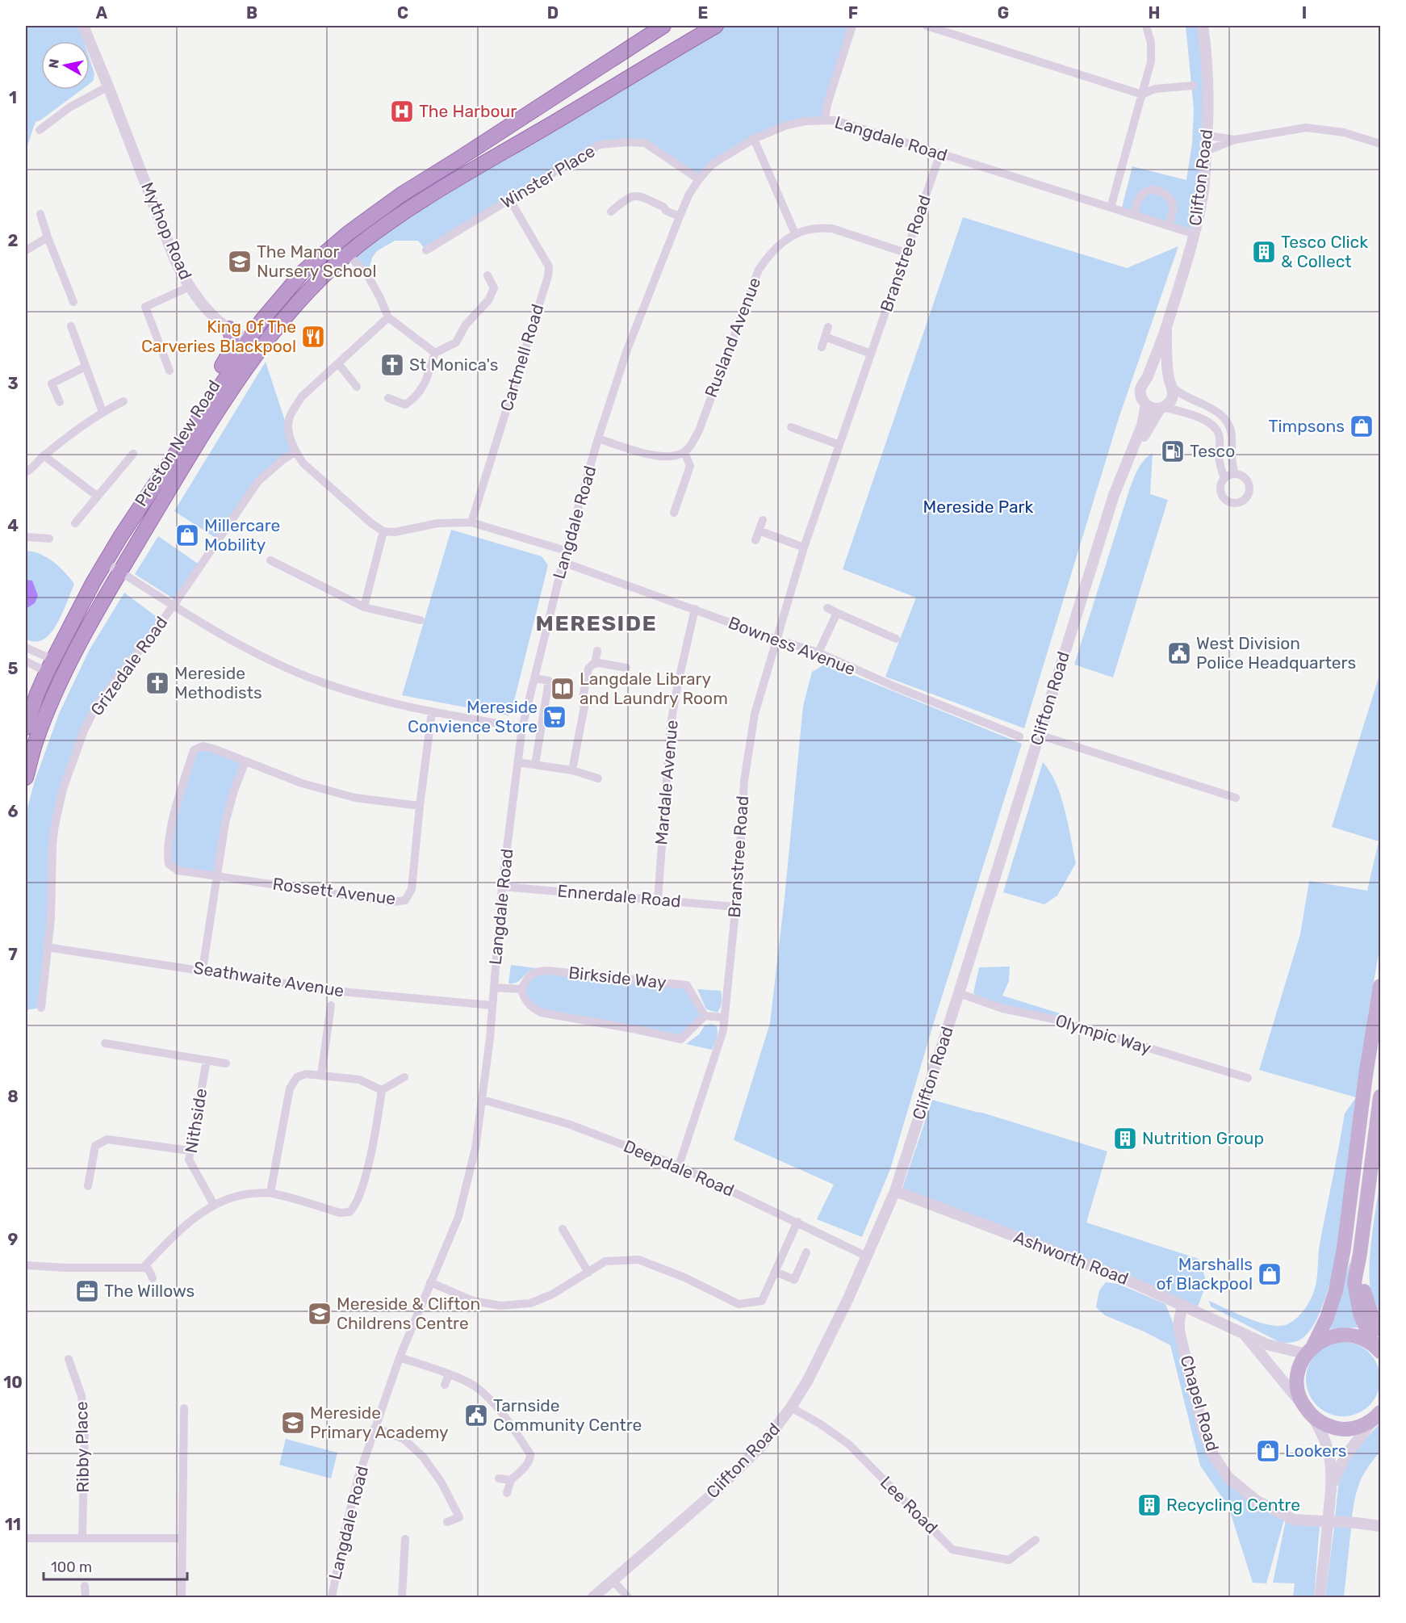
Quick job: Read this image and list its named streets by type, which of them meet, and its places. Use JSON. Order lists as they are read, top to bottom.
{
  "streets": {
    "highway": ["Preston New Road"],
    "street": [
      "Langdale Road",
      "Winster Place",
      "Clifton Road",
      "Mythop Road",
      "Branstree Road",
      "Rusland Avenue",
      "Cartmell Road",
      "Bowness Avenue",
      "Grizedale Road",
      "Mardale Avenue",
      "Rossett Avenue",
      "Ennerdale Road",
      "Birkside Way",
      "Seathwaite Avenue",
      "Olympic Way",
      "Nithside",
      "Deepdale Road",
      "Ashworth Road",
      "Chapel Road",
      "Ribby Place",
      "Lee Road"
    ]
  },
  "crossings": [
    ["Langdale Road", "Winster Place"],
    ["Langdale Road", "Clifton Road"],
    ["Langdale Road", "Branstree Road"],
    ["Langdale Road", "Bowness Avenue"],
    ["Langdale Road", "Ennerdale Road"],
    ["Langdale Road", "Seathwaite Avenue"],
    ["Langdale Road", "Deepdale Road"],
    ["Winster Place", "Cartmell Road"],
    ["Clifton Road", "Olympic Way"],
    ["Clifton Road", "Deepdale Road"],
    ["Clifton Road", "Ashworth Road"],
    ["Clifton Road", "Lee Road"],
    ["Mythop Road", "Preston New Road"],
    ["Branstree Road", "Rusland Avenue"],
    ["Branstree Road", "Bowness Avenue"],
    ["Branstree Road", "Ennerdale Road"],
    ["Branstree Road", "Deepdale Road"],
    ["Bowness Avenue", "Mardale Avenue"],
    ["Grizedale Road", "Seathwaite Avenue"],
    ["Mardale Avenue", "Ennerdale Road"],
    ["Ashworth Road", "Chapel Road"]
  ],
  "districts": ["MERESIDE"],
  "parks": ["Mereside Park"],
  "places": {
    "hospital": ["The Harbour"],
    "building": ["Tesco Click & Collect", "Nutrition Group", "Recycling Centre"],
    "school or university": ["The Manor Nursery School", "Mereside & Clifton Childrens Centre", "Mereside Primary Academy"],
    "restaurant": ["King Of The Carveries Blackpool"],
    "church": ["St Monica's", "Mereside Methodists"],
    "shop": [
      "Timpsons",
      "Millercare Mobility",
      "Marshalls of Blackpool",
      "Lookers"
    ],
    "fuel station": ["Tesco"],
    "public building": ["West Division Police Headquarters", "Tarnside Community Centre"],
    "library": ["Langdale Library and Laundry Room"],
    "supermarket": ["Mereside Convience Store"],
    "office": ["The Willows"]
  },
  "scale_bar": "100 m",
  "north": "left",
  "grid": {
    "columns": [
      "A",
      "B",
      "C",
      "D",
      "E",
      "F",
      "G",
      "H",
      "I"
    ],
    "rows": [
      "1",
      "2",
      "3",
      "4",
      "5",
      "6",
      "7",
      "8",
      "9",
      "10",
      "11"
    ]
  }
}
